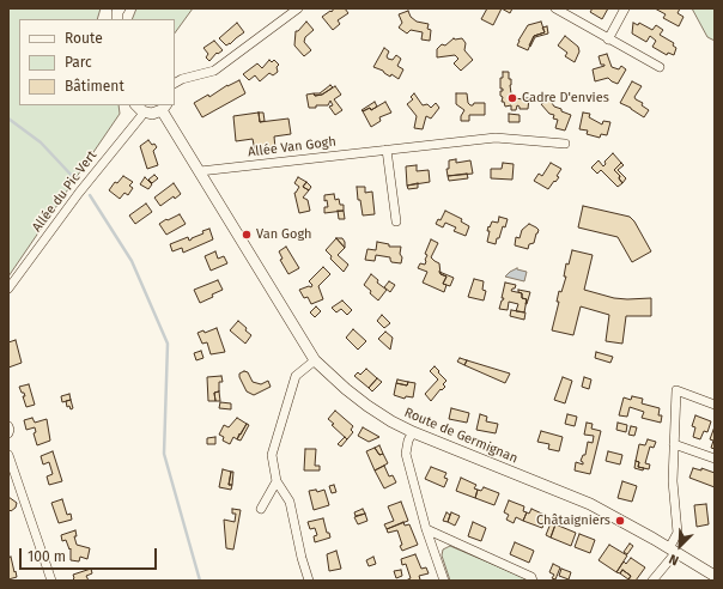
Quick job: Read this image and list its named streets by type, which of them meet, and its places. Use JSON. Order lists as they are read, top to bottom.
{
  "streets": {
    "street": ["Allée Van Gogh", "Allée du Pic Vert", "Route de Germignan"]
  },
  "crossings": [
    ["Allée Van Gogh", "Route de Germignan"]
  ],
  "places": ["Cadre D'envies", "Van Gogh", "Châtaigniers"],
  "legend": ["Route", "Parc", "Bâtiment"],
  "scale_bar": "100 m",
  "north": "bottom left"
}
